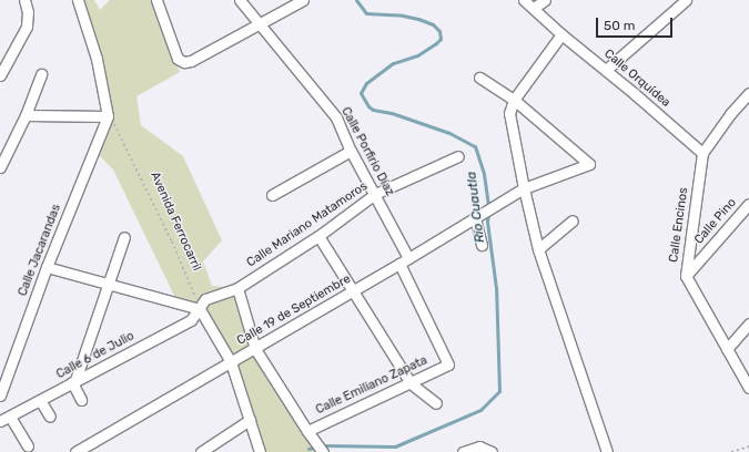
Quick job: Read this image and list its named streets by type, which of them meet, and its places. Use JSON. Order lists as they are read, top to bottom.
{
  "streets": {
    "street": [
      "Calle Orquídea",
      "Calle Porfirio Díaz",
      "Calle Pino",
      "Calle Mariano Matamoros",
      "Calle Encinos",
      "Calle Jacarandas",
      "Calle 19 de Septiembre",
      "Calle 6 de Julio",
      "Calle Emiliano Zapata"
    ],
    "path": ["Avenida Ferrocarril"]
  },
  "crossings": [
    ["Calle Orquídea", "Calle Encinos"],
    ["Calle Porfirio Díaz", "Calle Mariano Matamoros"],
    ["Calle Porfirio Díaz", "Calle 19 de Septiembre"],
    ["Calle Porfirio Díaz", "Calle Emiliano Zapata"],
    ["Avenida Ferrocarril", "Calle Mariano Matamoros"],
    ["Avenida Ferrocarril", "Calle Jacarandas"],
    ["Avenida Ferrocarril", "Calle 6 de Julio"],
    ["Calle Pino", "Calle Encinos"],
    ["Calle Mariano Matamoros", "Calle 6 de Julio"]
  ],
  "water": ["Río Cuautla"],
  "scale_bar": "50 m"
}
